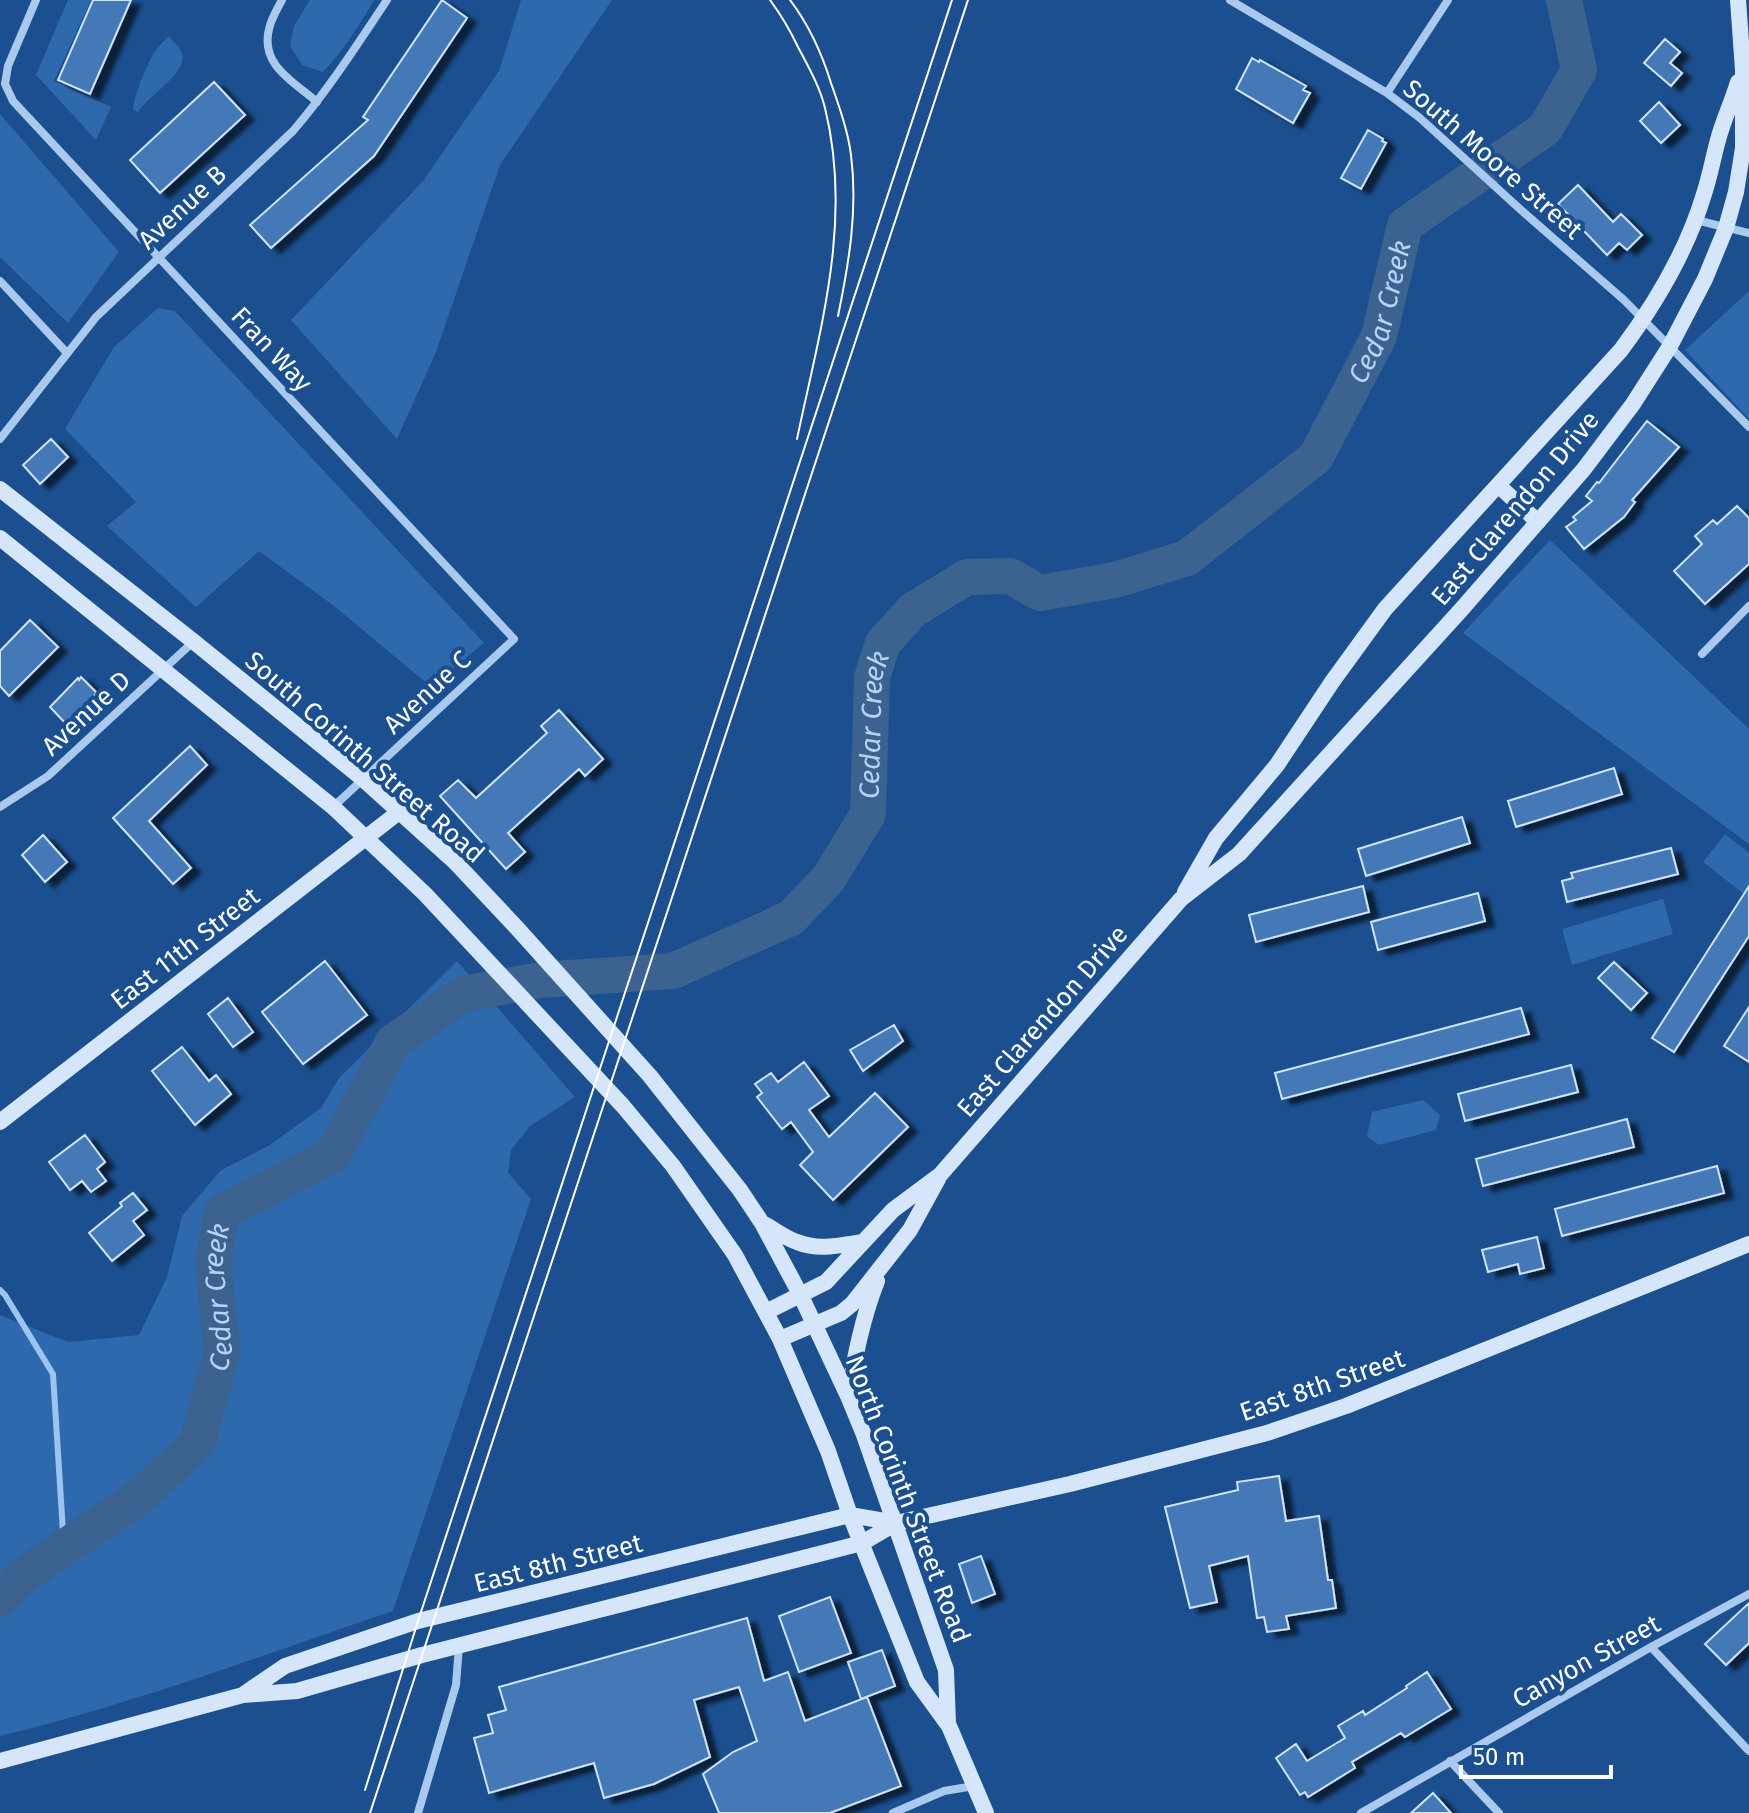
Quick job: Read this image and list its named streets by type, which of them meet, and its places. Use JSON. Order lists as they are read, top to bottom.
{
  "streets": {
    "street": [
      "South Moore Street",
      "Avenue B",
      "Fran Way",
      "East Clarendon Drive",
      "Avenue C",
      "Avenue D",
      "South Corinth Street Road",
      "East 11th Street",
      "East 8th Street",
      "North Corinth Street Road",
      "Canyon Street"
    ]
  },
  "crossings": [
    ["South Moore Street", "East Clarendon Drive"],
    ["Avenue B", "Fran Way"],
    ["Fran Way", "Avenue C"],
    ["East Clarendon Drive", "South Corinth Street Road"],
    ["East Clarendon Drive", "North Corinth Street Road"],
    ["Avenue C", "South Corinth Street Road"],
    ["Avenue D", "South Corinth Street Road"],
    ["South Corinth Street Road", "East 11th Street"],
    ["South Corinth Street Road", "North Corinth Street Road"],
    ["East 8th Street", "North Corinth Street Road"]
  ],
  "water": ["Cedar Creek"],
  "scale_bar": "50 m"
}
